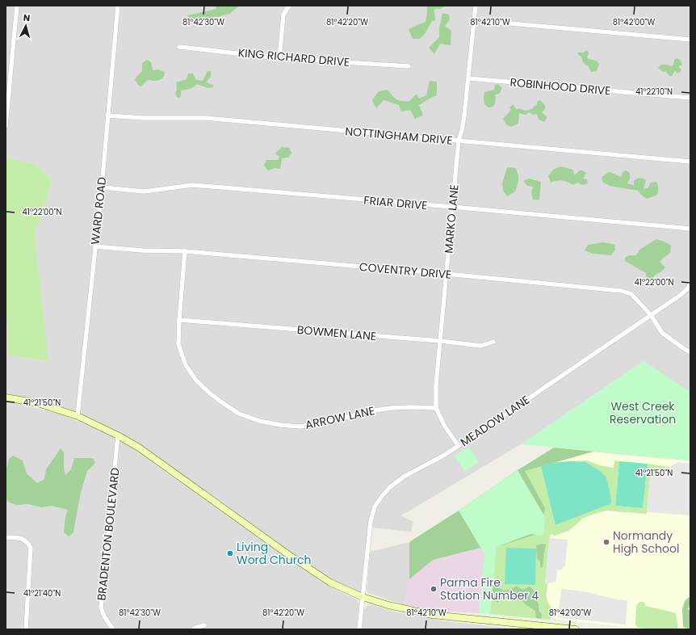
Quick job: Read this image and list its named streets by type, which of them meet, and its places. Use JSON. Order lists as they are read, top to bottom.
{
  "streets": {
    "street": [
      "KING RICHARD DRIVE",
      "ROBINHOOD DRIVE",
      "NOTTINGHAM DRIVE",
      "FRIAR DRIVE",
      "WARD ROAD",
      "MARKO LANE",
      "COVENTRY DRIVE",
      "BOWMEN LANE",
      "ARROW LANE",
      "MEADOW LANE",
      "BRADENTON BOULEVARD"
    ]
  },
  "crossings": [
    ["ROBINHOOD DRIVE", "MARKO LANE"],
    ["NOTTINGHAM DRIVE", "WARD ROAD"],
    ["NOTTINGHAM DRIVE", "MARKO LANE"],
    ["FRIAR DRIVE", "WARD ROAD"],
    ["FRIAR DRIVE", "MARKO LANE"],
    ["WARD ROAD", "COVENTRY DRIVE"],
    ["MARKO LANE", "COVENTRY DRIVE"],
    ["MARKO LANE", "BOWMEN LANE"],
    ["MARKO LANE", "ARROW LANE"],
    ["MARKO LANE", "MEADOW LANE"],
    ["COVENTRY DRIVE", "ARROW LANE"],
    ["COVENTRY DRIVE", "MEADOW LANE"],
    ["BOWMEN LANE", "ARROW LANE"]
  ],
  "parks": ["West Creek Reservation"],
  "places": ["Normandy High School", "Living Word Church", "Parma Fire Station Number 4"],
  "north": "top",
  "coordinates": [
    "81°42'30\"W",
    "81°42'20\"W",
    "81°42'10\"W",
    "81°42'00\"W",
    "41°22'10\"N",
    "41°22'00\"N",
    "41°21'50\"N",
    "41°21'40\"N"
  ]
}
